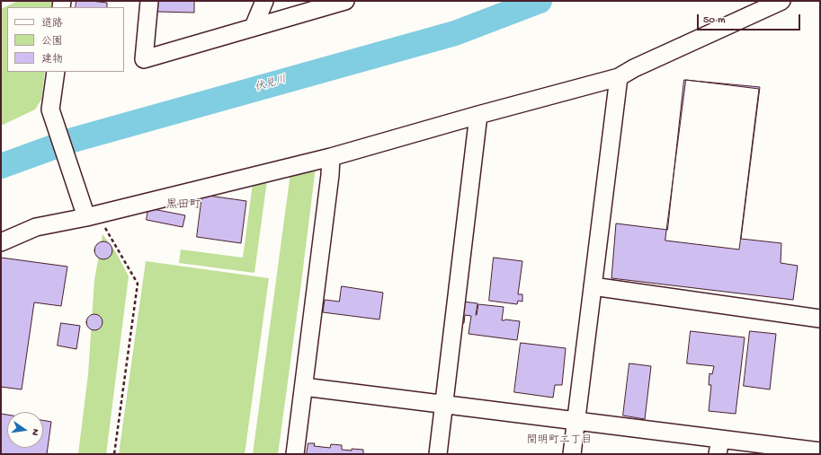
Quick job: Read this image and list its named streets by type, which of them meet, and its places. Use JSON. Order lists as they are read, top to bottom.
{
  "districts": ["黒田町", "間明町二丁目"],
  "water": ["伏見川"],
  "legend": ["道路", "公園", "建物"],
  "scale_bar": "50 m",
  "north": "right"
}
